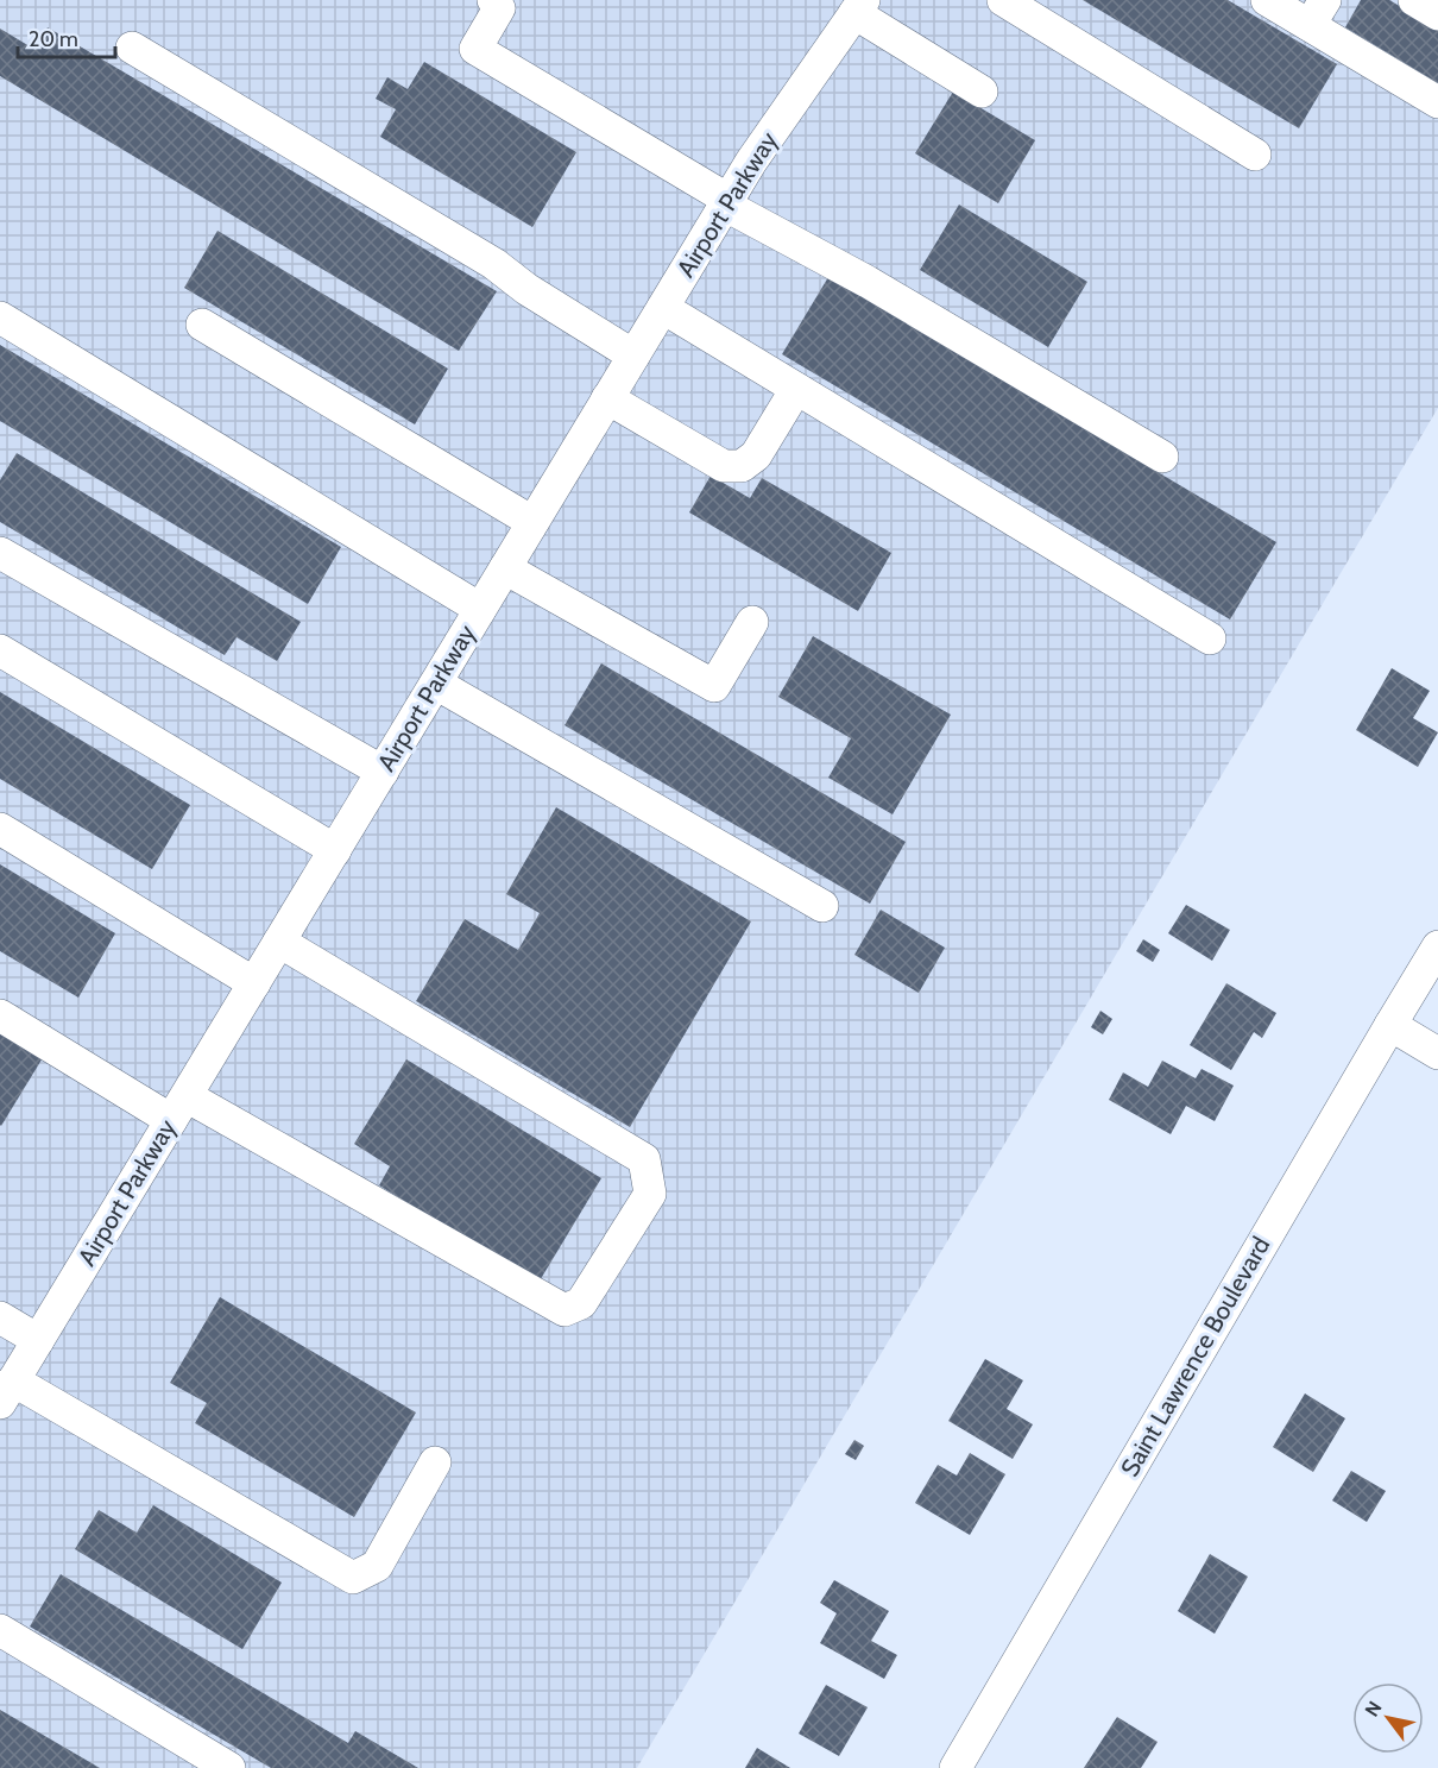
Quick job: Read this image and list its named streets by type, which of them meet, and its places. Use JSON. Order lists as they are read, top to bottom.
{
  "streets": {
    "street": ["Airport Parkway", "Saint Lawrence Boulevard"]
  },
  "scale_bar": "20 m",
  "north": "top left"
}
